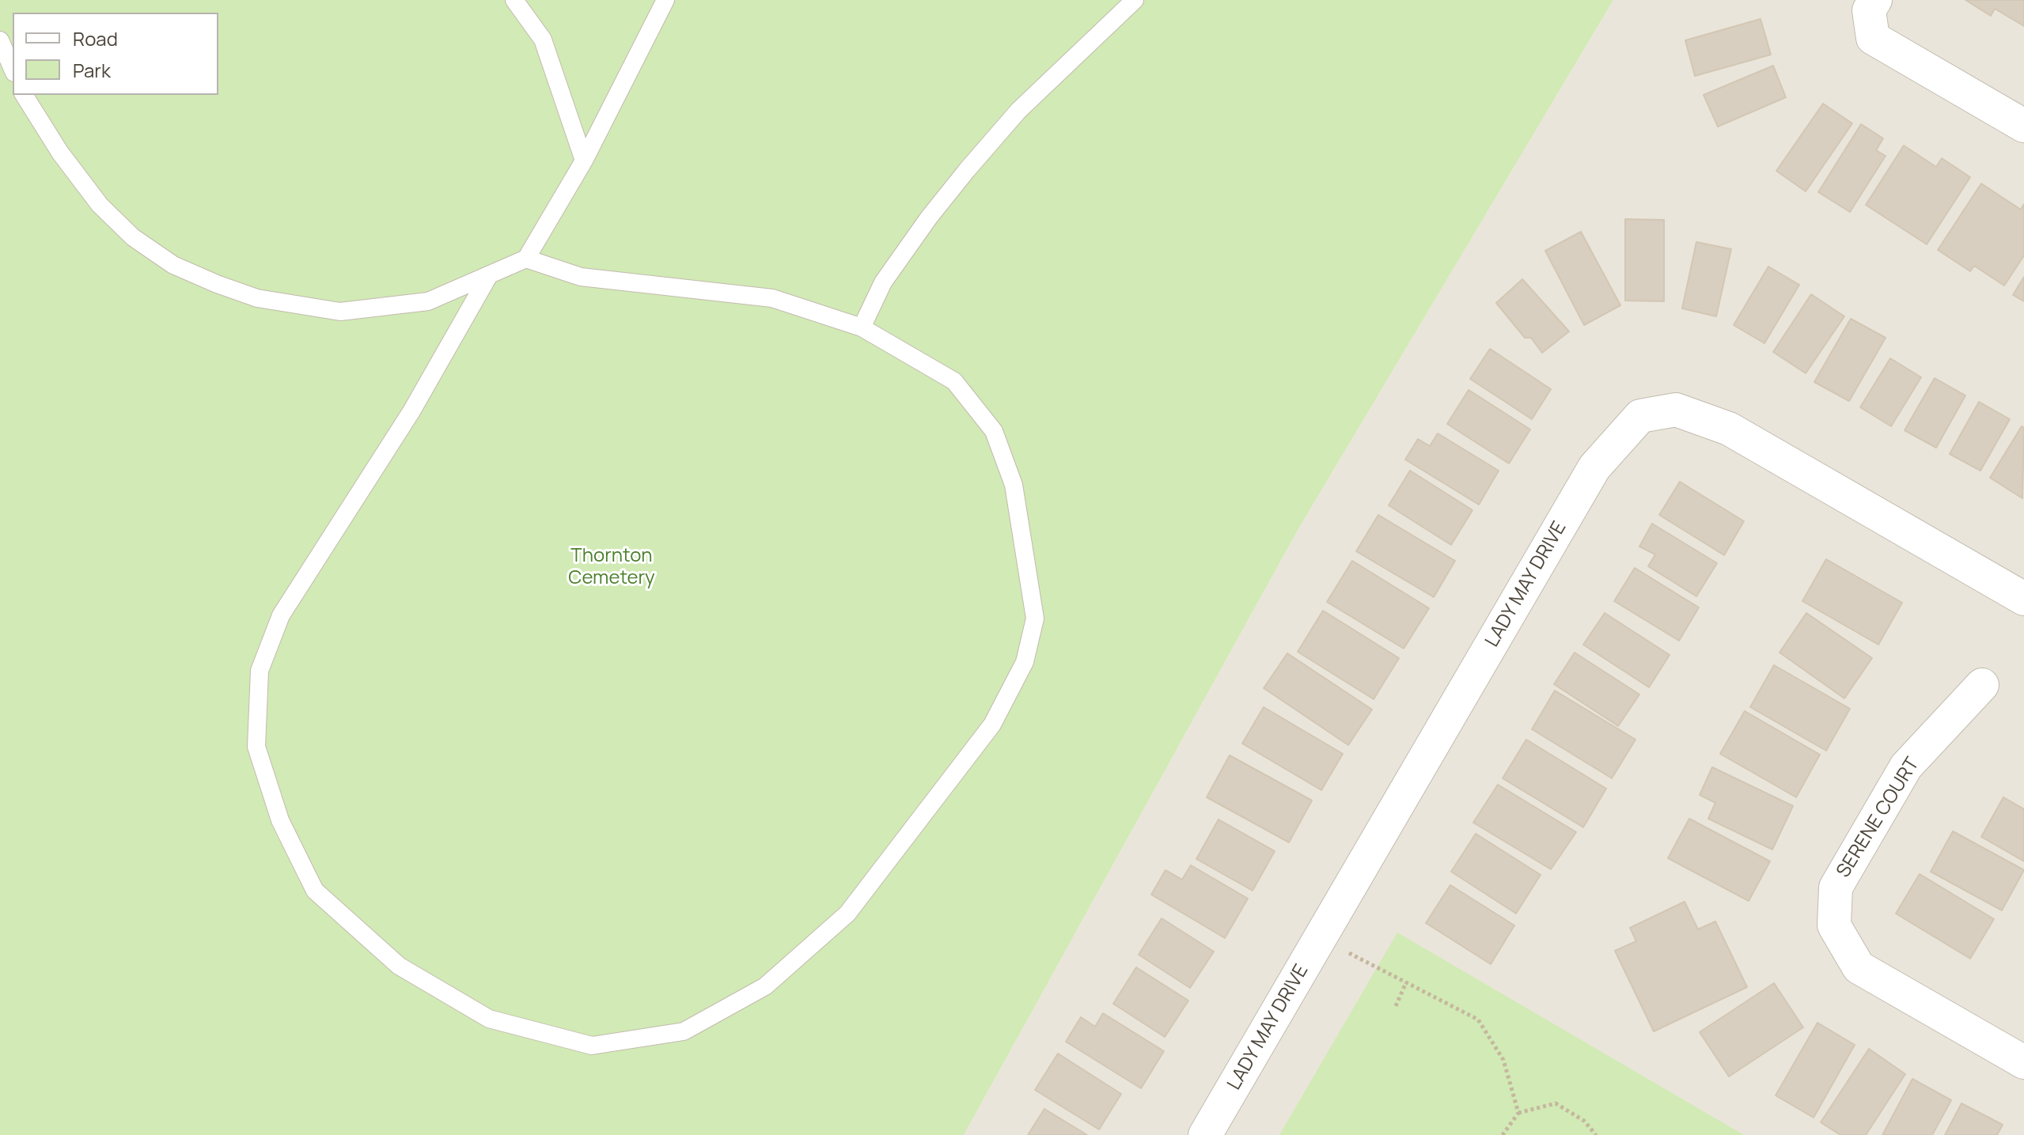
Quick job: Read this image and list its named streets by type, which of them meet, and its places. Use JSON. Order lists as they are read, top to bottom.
{
  "streets": {
    "street": ["LADY MAY DRIVE", "SERENE COURT"]
  },
  "parks": ["Thornton Cemetery"],
  "legend": ["Road", "Park"]
}
